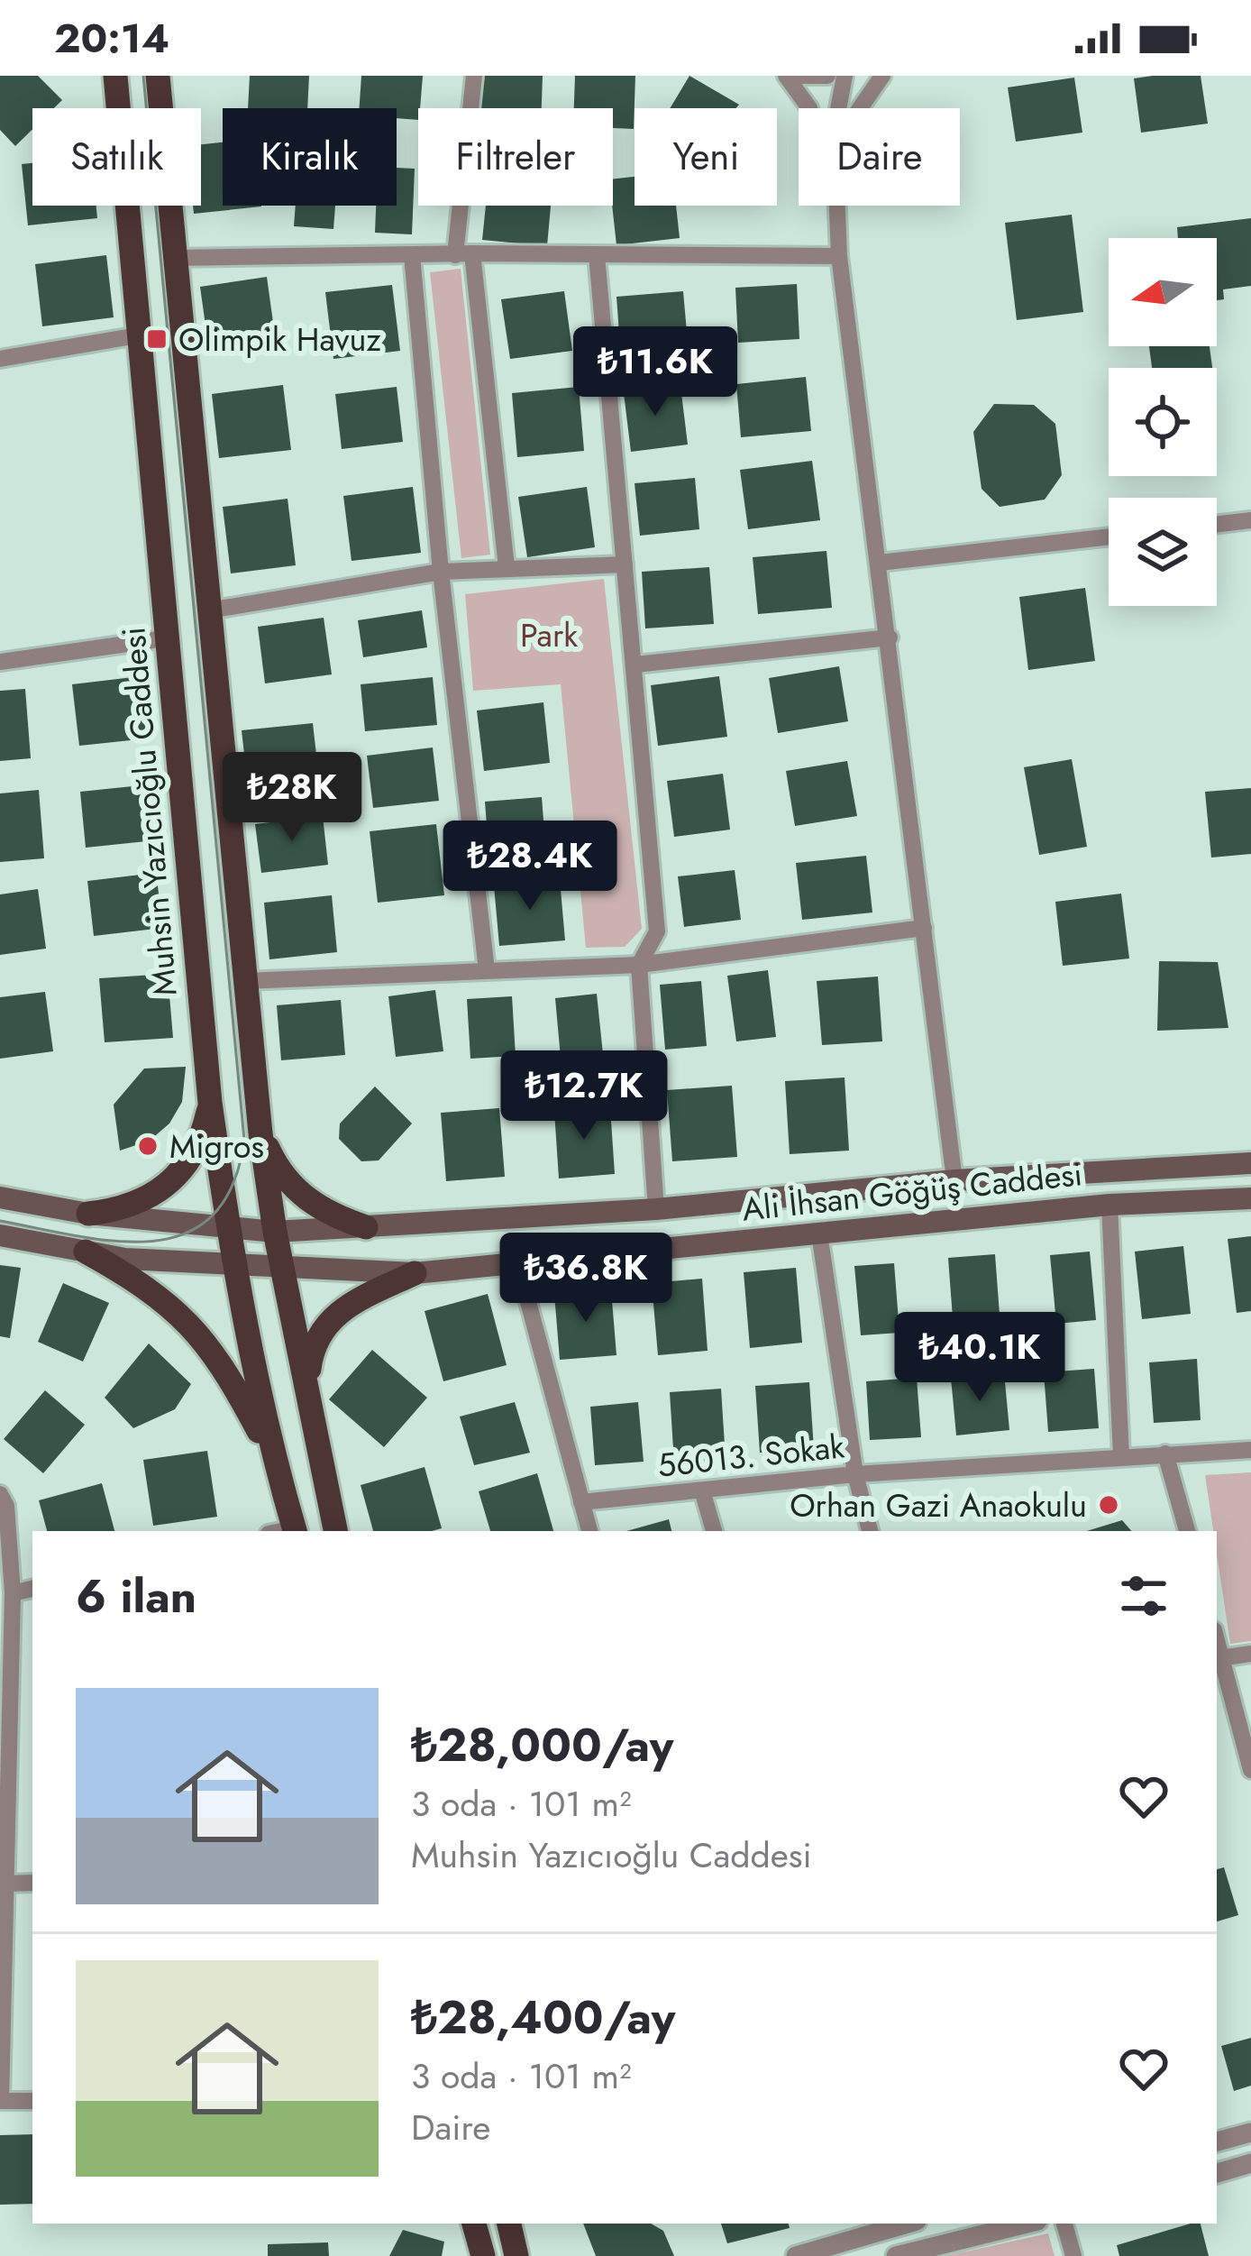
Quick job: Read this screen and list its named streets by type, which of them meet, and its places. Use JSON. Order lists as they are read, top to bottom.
{
  "streets": {
    "main road": ["Muhsin Yazıcıoğlu Caddesi", "Ali İhsan Göğüş Caddesi"],
    "street": ["56013. Sokak"]
  },
  "crossings": [
    ["Muhsin Yazıcıoğlu Caddesi", "Ali İhsan Göğüş Caddesi"]
  ],
  "parks": ["Park"],
  "places": {
    "transit": ["Olimpik Havuz"],
    "other": ["Migros", "Orhan Gazi Anaokulu"]
  },
  "north": "left",
  "page": {
    "status": "20:14",
    "chip": [
      "Satılık",
      "Kiralık",
      "Filtreler",
      "Yeni",
      "Daire"
    ],
    "price": [
      "₺11.6K",
      "₺28K",
      "₺28.4K",
      "₺12.7K",
      "₺36.8K",
      "₺40.1K"
    ],
    "heading": "6 ilan",
    "list": [
      {
        "name": "₺28,000/ay",
        "note": "3 oda · 101 m² · Muhsin Yazıcıoğlu Caddesi"
      },
      {
        "name": "₺28,400/ay",
        "note": "3 oda · 101 m² · Daire"
      }
    ]
  }
}
